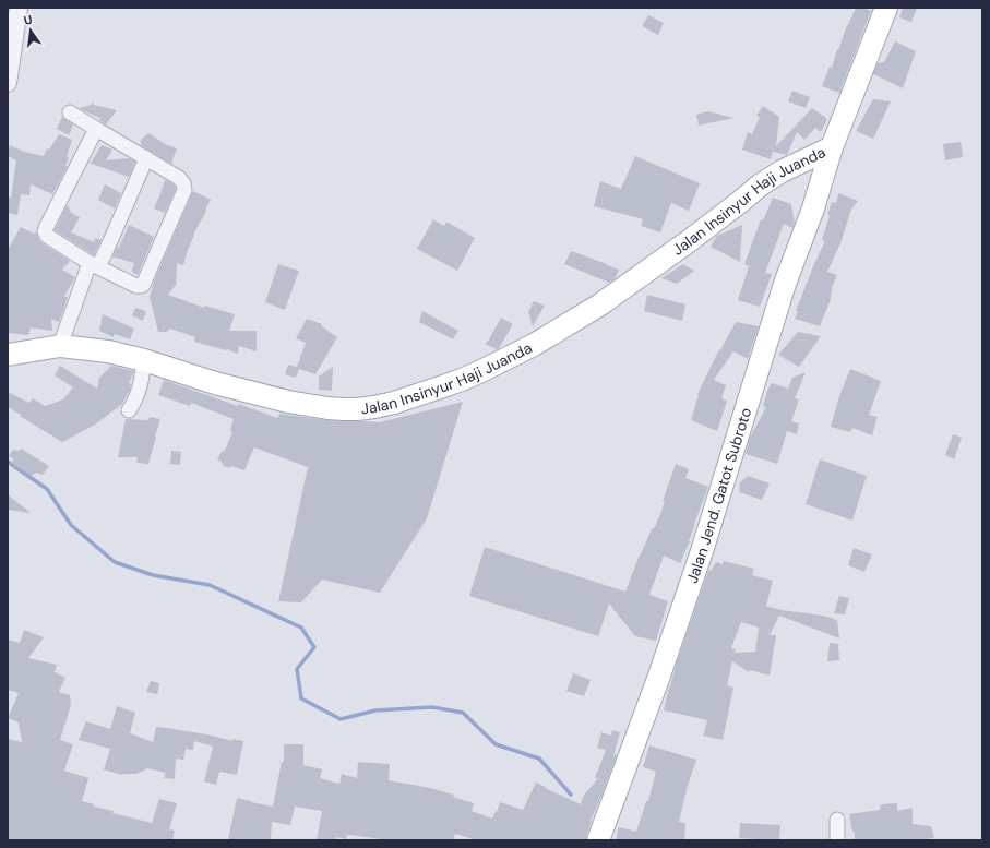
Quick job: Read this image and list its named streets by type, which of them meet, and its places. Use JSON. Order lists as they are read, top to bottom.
{
  "streets": {
    "main road": ["Jalan Insinyur Haji Juanda", "Jalan Jend. Gatot Subroto"]
  },
  "crossings": [
    ["Jalan Insinyur Haji Juanda", "Jalan Jend. Gatot Subroto"]
  ],
  "north": "top"
}
